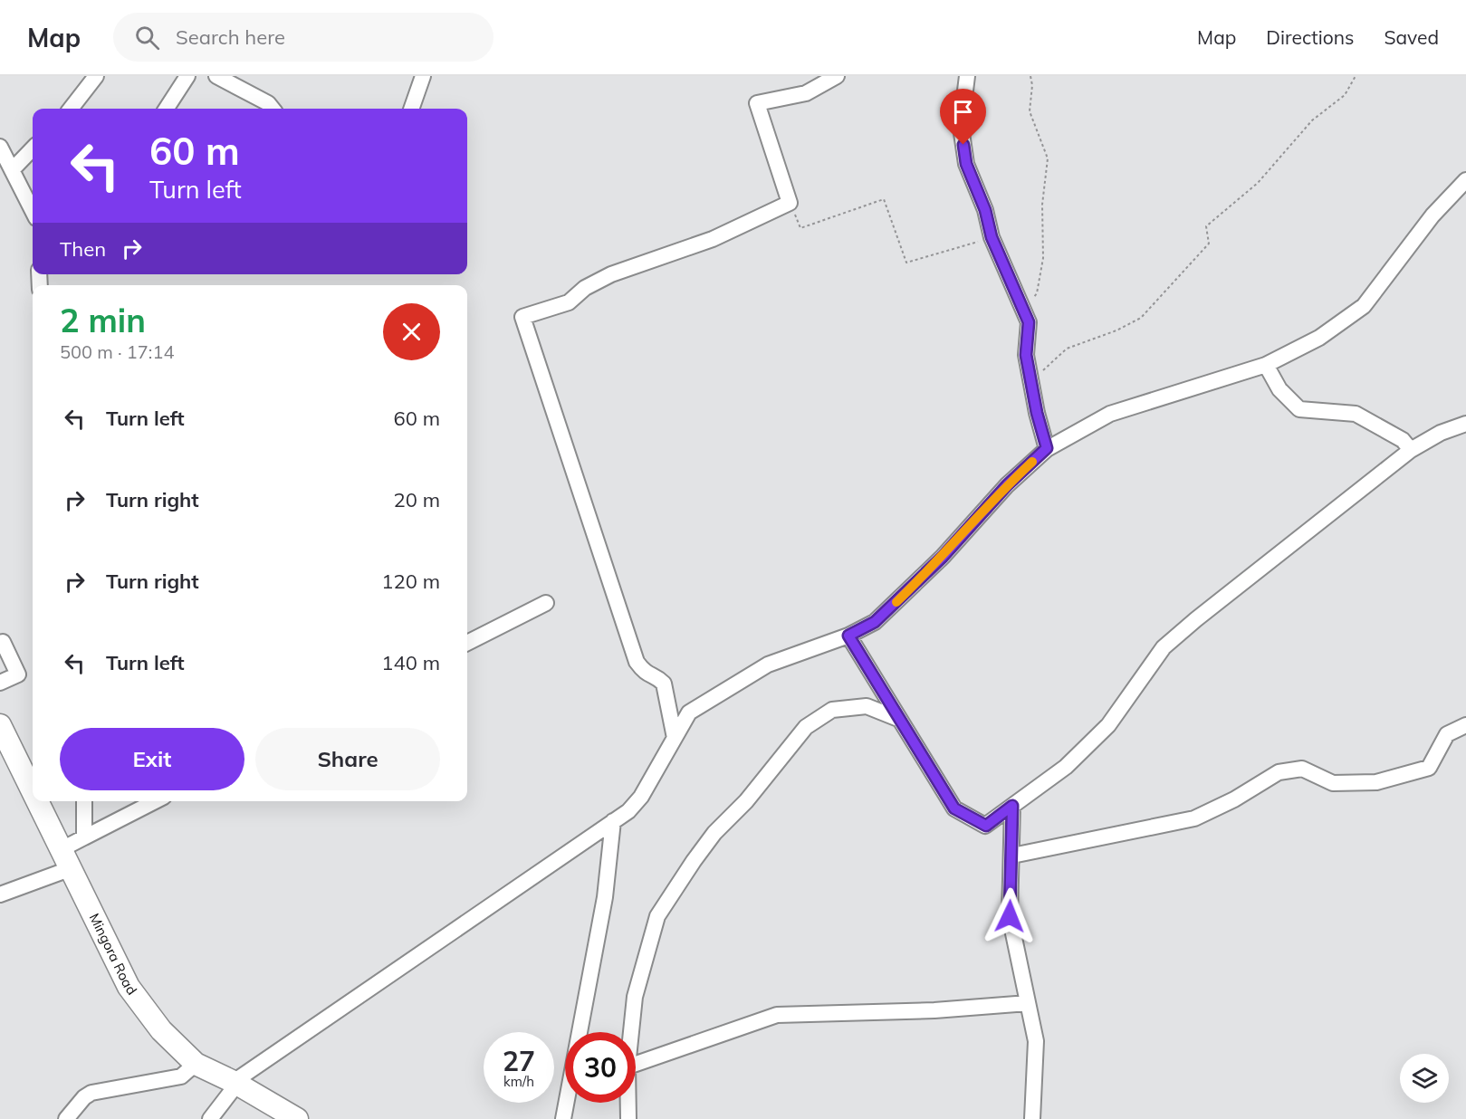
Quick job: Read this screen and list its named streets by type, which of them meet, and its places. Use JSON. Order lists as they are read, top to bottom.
{
  "streets": {
    "highway": ["Mingora Road"]
  },
  "page": {
    "header": "Map",
    "search": "Search here",
    "nav": ["Map", "Directions", "Saved"],
    "turn": ["60 m", "Turn left"],
    "then": "Then",
    "heading": ["2 min", "500 m · 17:14"],
    "list": [
      {
        "name": "Turn left",
        "value": "60 m"
      },
      {
        "name": "Turn right",
        "value": "20 m"
      },
      {
        "name": "Turn right",
        "value": "120 m"
      },
      {
        "name": "Turn left",
        "value": "140 m"
      }
    ],
    "buttons": ["Exit", "Share"],
    "speed": "27 km/h",
    "limit": "30"
  }
}
